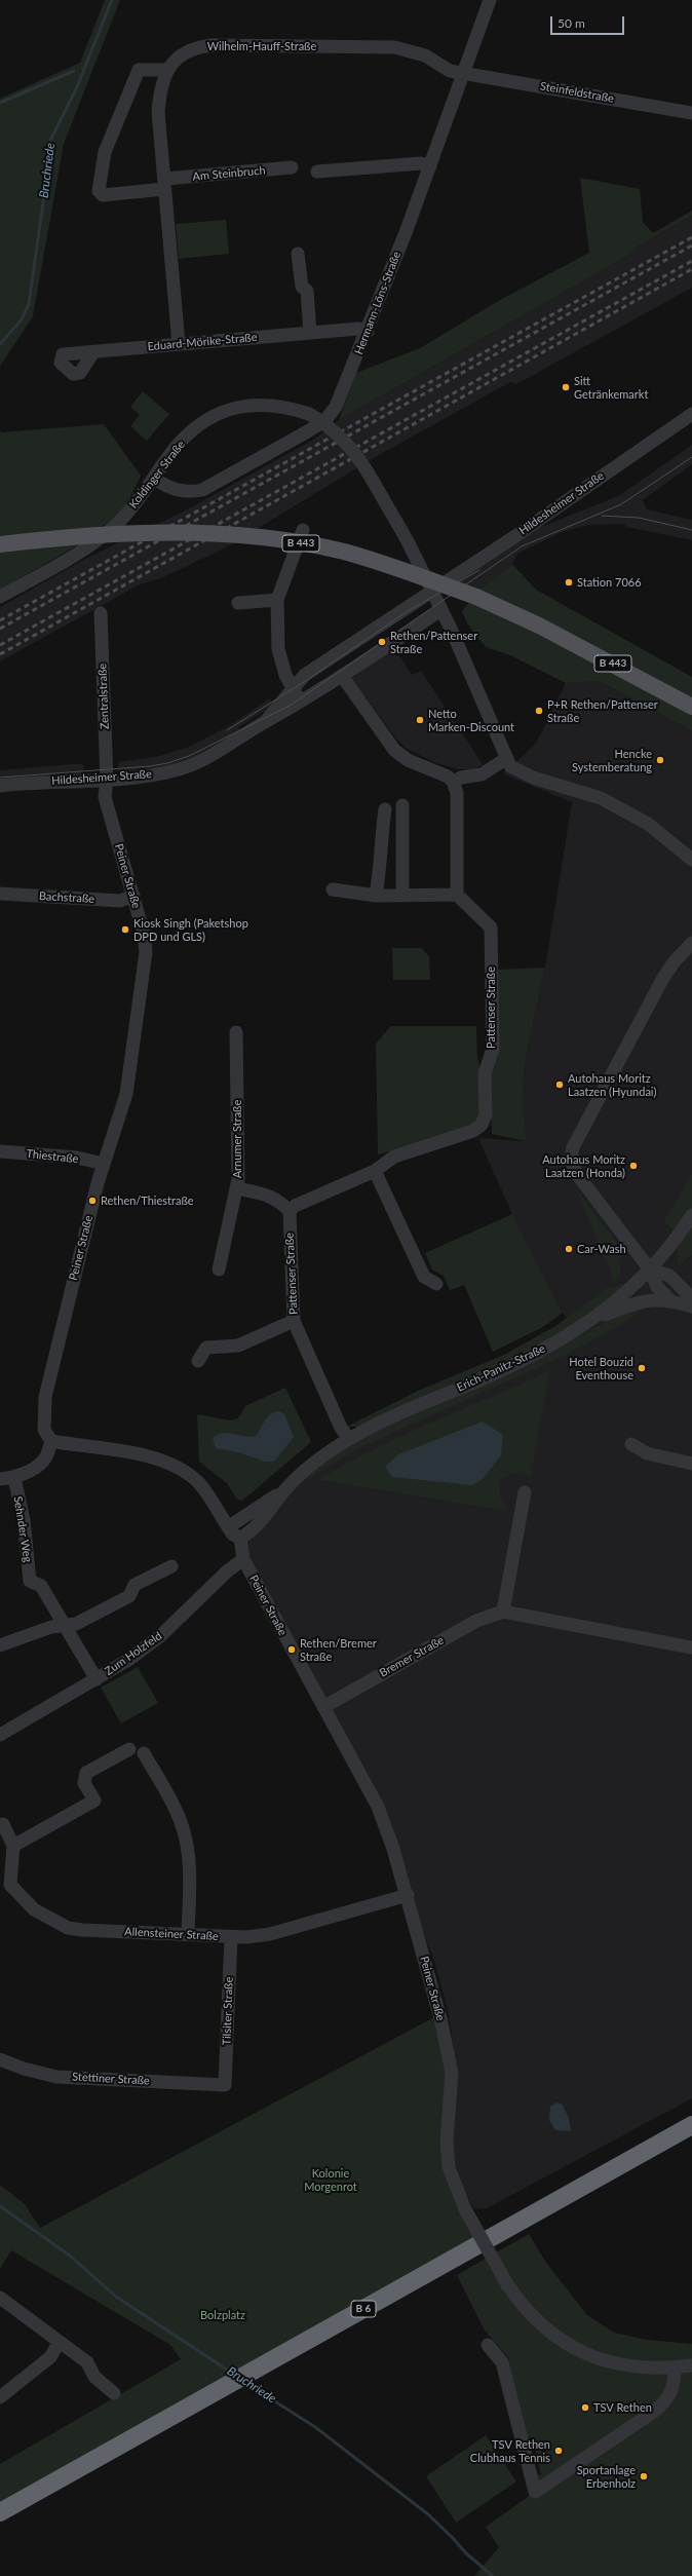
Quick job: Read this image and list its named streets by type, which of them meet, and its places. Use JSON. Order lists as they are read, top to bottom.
{
  "streets": {
    "highway": ["B 6"],
    "main road": ["B 443"],
    "street": [
      "Wilhelm-Hauff-Straße",
      "Steinfeldstraße",
      "Am Steinbruch",
      "Hermann-Löns-Straße",
      "Eduard-Mörike-Straße",
      "Koldinger Straße",
      "Hildesheimer Straße",
      "Zentralstraße",
      "Peiner Straße",
      "Bachstraße",
      "Pattenser Straße",
      "Arnumer Straße",
      "Thiestraße",
      "Erich-Panitz-Straße",
      "Sehnder Weg",
      "Zum Holzfeld",
      "Bremer Straße",
      "Allensteiner Straße",
      "Tilsiter Straße",
      "Stettiner Straße"
    ]
  },
  "crossings": [
    ["Wilhelm-Hauff-Straße", "Steinfeldstraße"],
    ["Wilhelm-Hauff-Straße", "Am Steinbruch"],
    ["Wilhelm-Hauff-Straße", "Hermann-Löns-Straße"],
    ["Steinfeldstraße", "Hermann-Löns-Straße"],
    ["Hermann-Löns-Straße", "Eduard-Mörike-Straße"],
    ["Hermann-Löns-Straße", "Koldinger Straße"],
    ["Koldinger Straße", "Hildesheimer Straße"],
    ["Hildesheimer Straße", "Zentralstraße"],
    ["Hildesheimer Straße", "Peiner Straße"],
    ["Zentralstraße", "Peiner Straße"],
    ["Peiner Straße", "Bachstraße"],
    ["Peiner Straße", "Thiestraße"],
    ["Peiner Straße", "Erich-Panitz-Straße"],
    ["Peiner Straße", "Zum Holzfeld"],
    ["Peiner Straße", "Bremer Straße"],
    ["Peiner Straße", "Allensteiner Straße"],
    ["Pattenser Straße", "Erich-Panitz-Straße"],
    ["Allensteiner Straße", "Tilsiter Straße"],
    ["Tilsiter Straße", "Stettiner Straße"]
  ],
  "water": ["Bruchriede"],
  "parks": ["Kolonie Morgenrot", "Bolzplatz"],
  "places": [
    "Sitt Getränkemarkt",
    "Station 7066",
    "Rethen/Pattenser Straße",
    "P+R Rethen/Pattenser Straße",
    "Netto Marken-Discount",
    "Hencke Systemberatung",
    "Kiosk Singh (Paketshop DPD und GLS)",
    "Autohaus Moritz Laatzen (Hyundai)",
    "Autohaus Moritz Laatzen (Honda)",
    "Rethen/Thiestraße",
    "Car-Wash",
    "Hotel Bouzid Eventhouse",
    "Rethen/Bremer Straße",
    "TSV Rethen",
    "TSV Rethen Clubhaus Tennis",
    "Sportanlage Erbenholz"
  ],
  "scale_bar": "50 m"
}
